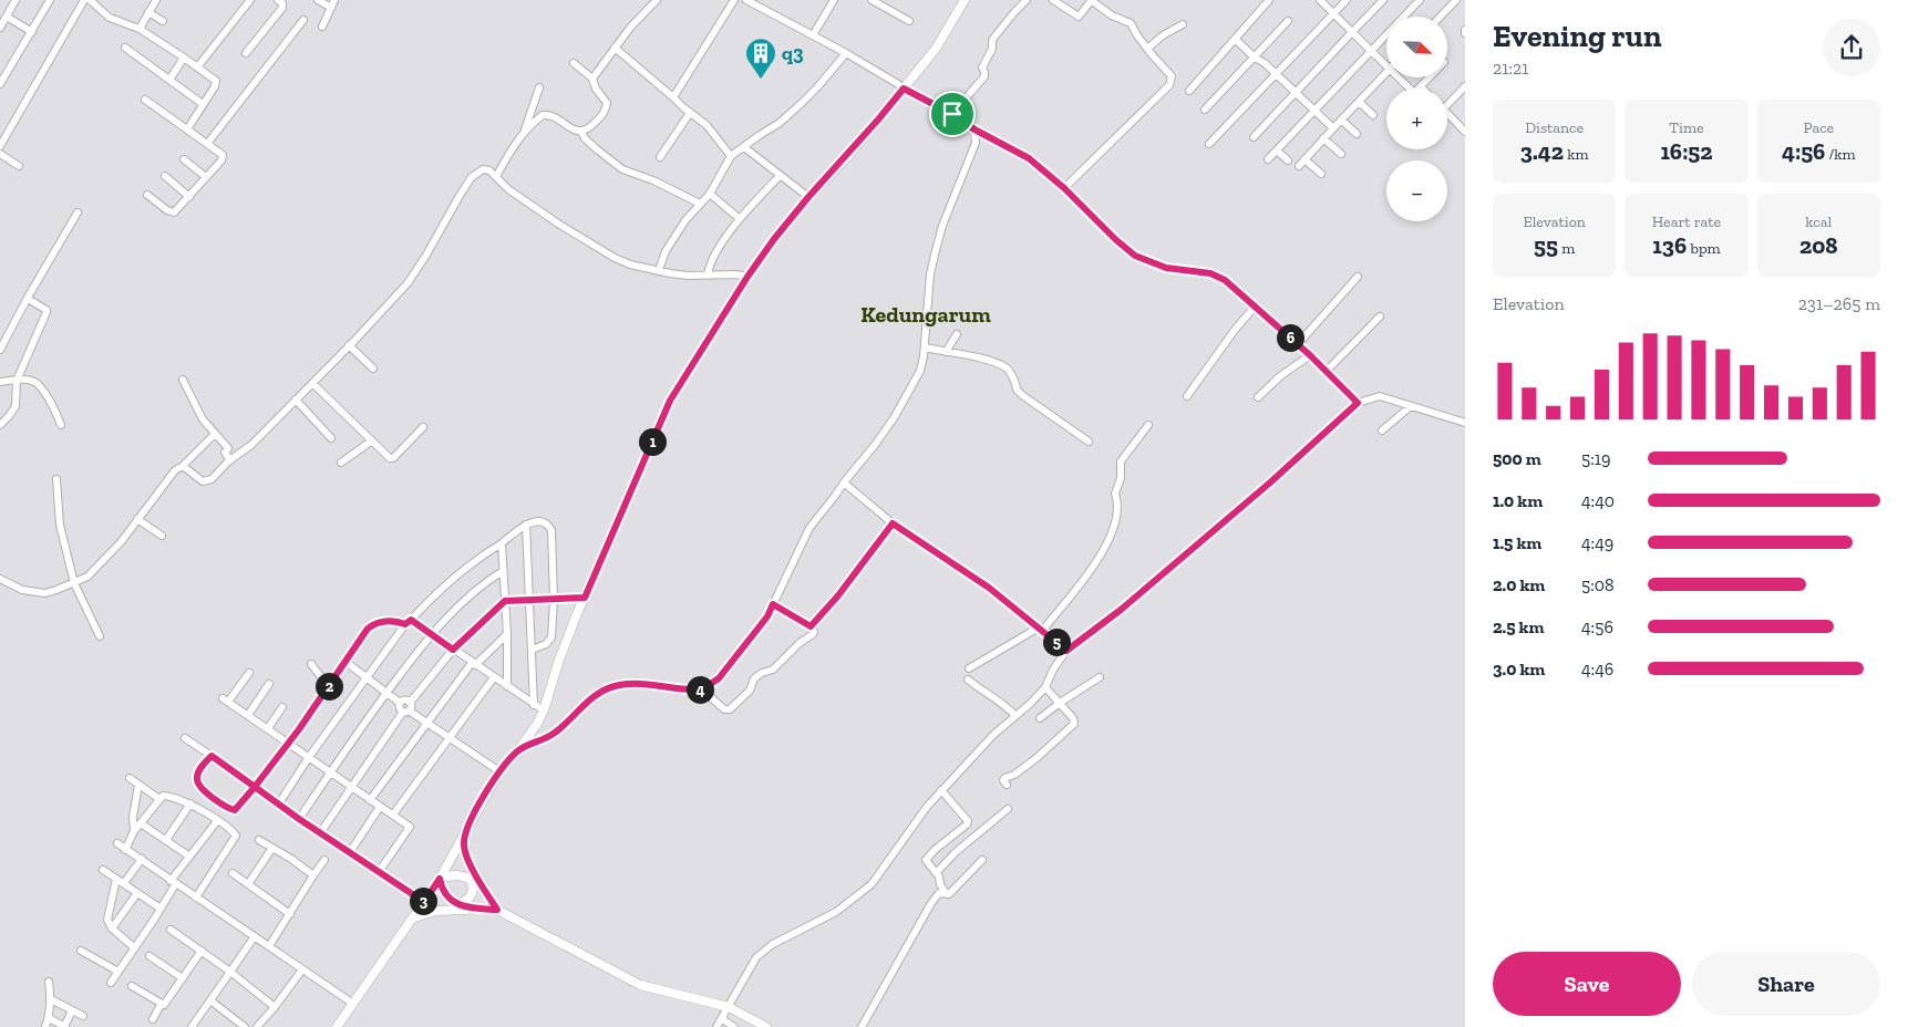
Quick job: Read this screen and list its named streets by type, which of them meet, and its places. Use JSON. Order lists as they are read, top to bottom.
{
  "districts": ["Kedungarum"],
  "places": {
    "building": ["q3"]
  },
  "north": "bottom right",
  "page": {
    "heading": ["Evening run", "21:21"],
    "map_buttons": ["+", "−"],
    "stats": [
      ["Distance", "3.42 km"],
      ["Time", "16:52"],
      ["Pace", "4:56 /km"],
      ["Elevation", "55 m"],
      ["Heart rate", "136 bpm"],
      ["kcal", "208"]
    ],
    "chart": ["Elevation", "231–265 m"],
    "pins": [
      "6",
      "1",
      "5",
      "2",
      "4",
      "3"
    ],
    "list": [
      {
        "name": "500 m",
        "note": "5:19"
      },
      {
        "name": "1.0 km",
        "note": "4:40"
      },
      {
        "name": "1.5 km",
        "note": "4:49"
      },
      {
        "name": "2.0 km",
        "note": "5:08"
      },
      {
        "name": "2.5 km",
        "note": "4:56"
      },
      {
        "name": "3.0 km",
        "note": "4:46"
      }
    ],
    "buttons": ["Save", "Share"]
  }
}
